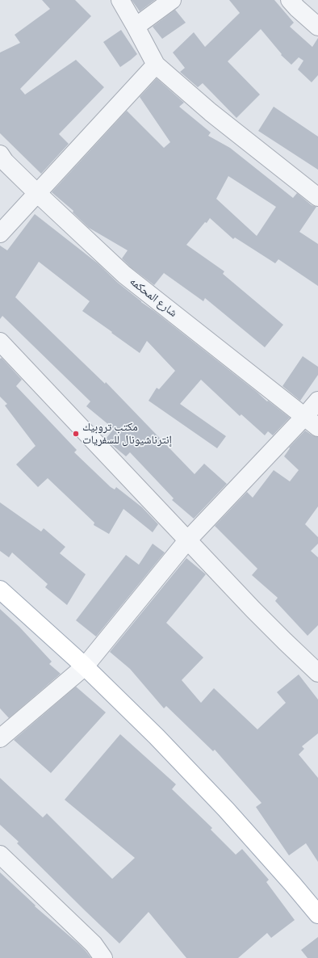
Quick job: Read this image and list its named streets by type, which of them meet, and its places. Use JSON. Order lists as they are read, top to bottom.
{
  "streets": {
    "street": ["شارع المحكمه"]
  },
  "places": ["مكتب تروبيك إنترناشيونال للسفريات"]
}
